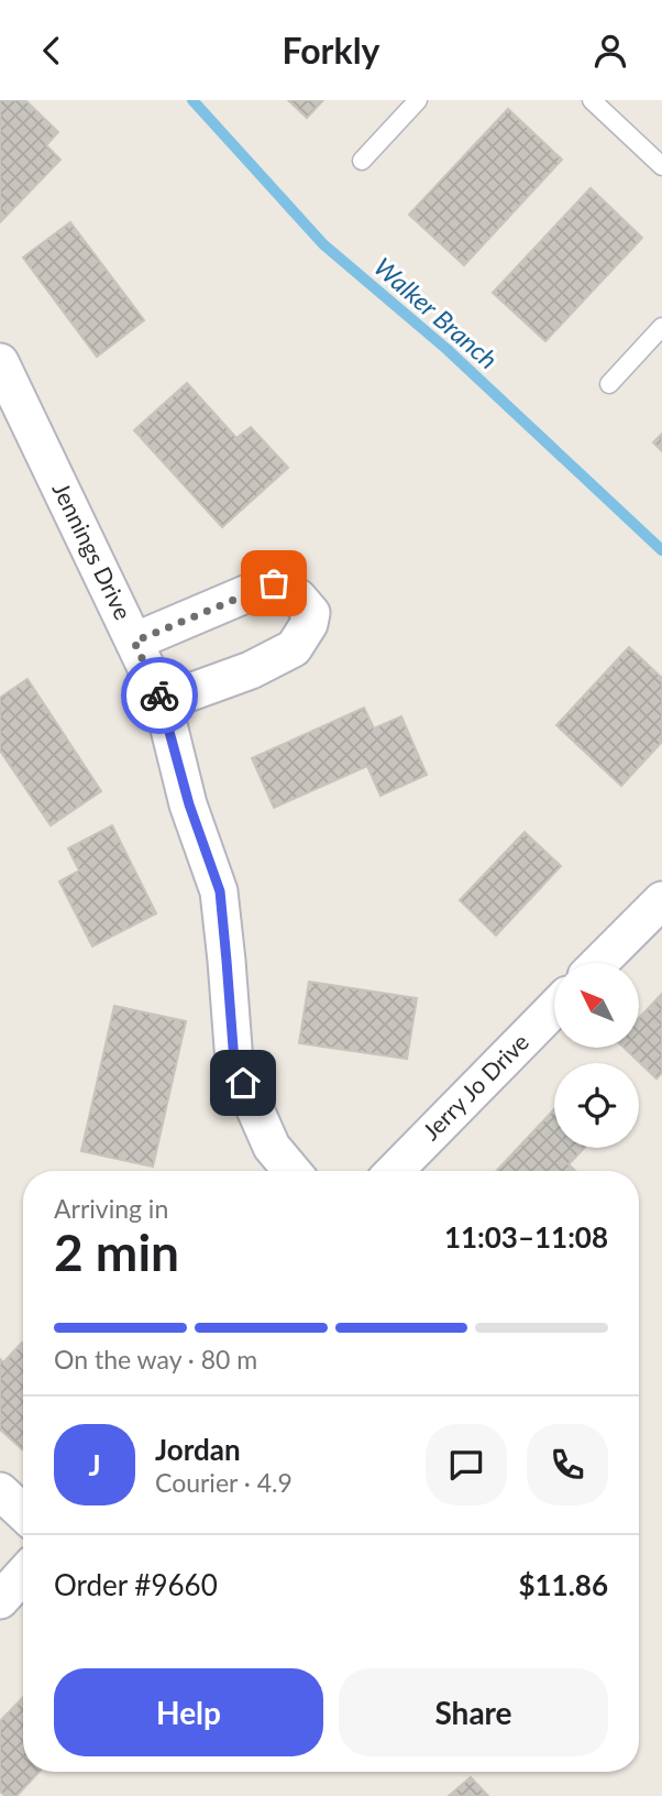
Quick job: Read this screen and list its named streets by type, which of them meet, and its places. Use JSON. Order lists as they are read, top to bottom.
{
  "streets": {
    "street": ["Jennings Drive", "Jerry Jo Drive"]
  },
  "water": ["Walker Branch"],
  "north": "top left",
  "page": {
    "header": "Forkly",
    "heading": ["2 min", "Arriving in", "11:03–11:08"],
    "panel": [
      "Jordan",
      "Courier · 4.9",
      "Order #9660",
      "$11.86"
    ],
    "bar": "On the way · 80 m",
    "round": "J",
    "buttons": ["Help", "Share"]
  }
}
